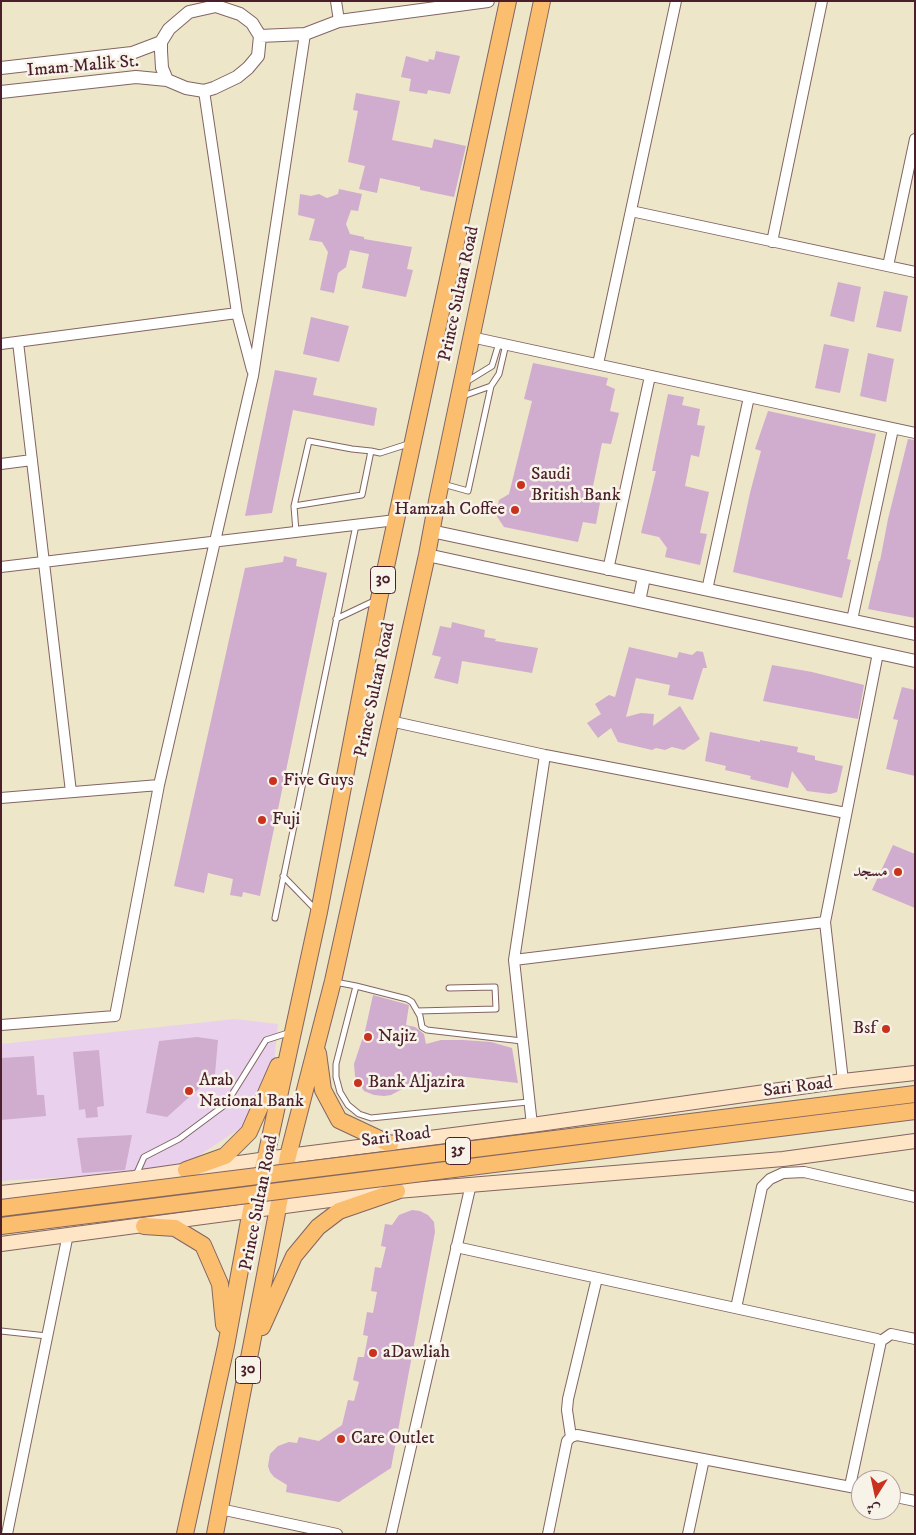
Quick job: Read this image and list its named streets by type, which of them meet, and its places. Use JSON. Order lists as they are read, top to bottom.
{
  "streets": {
    "main road": [
      "Prince Sultan Road",
      "30",
      "Sari Road",
      "35"
    ],
    "street": ["Imam Malik St."]
  },
  "places": [
    "Saudi British Bank",
    "Hamzah Coffee",
    "Five Guys",
    "Fuji",
    "مسجد",
    "Bsf",
    "Najiz",
    "Bank Aljazira",
    "Arab National Bank",
    "aDawliah",
    "Care Outlet"
  ],
  "north": "bottom"
}
